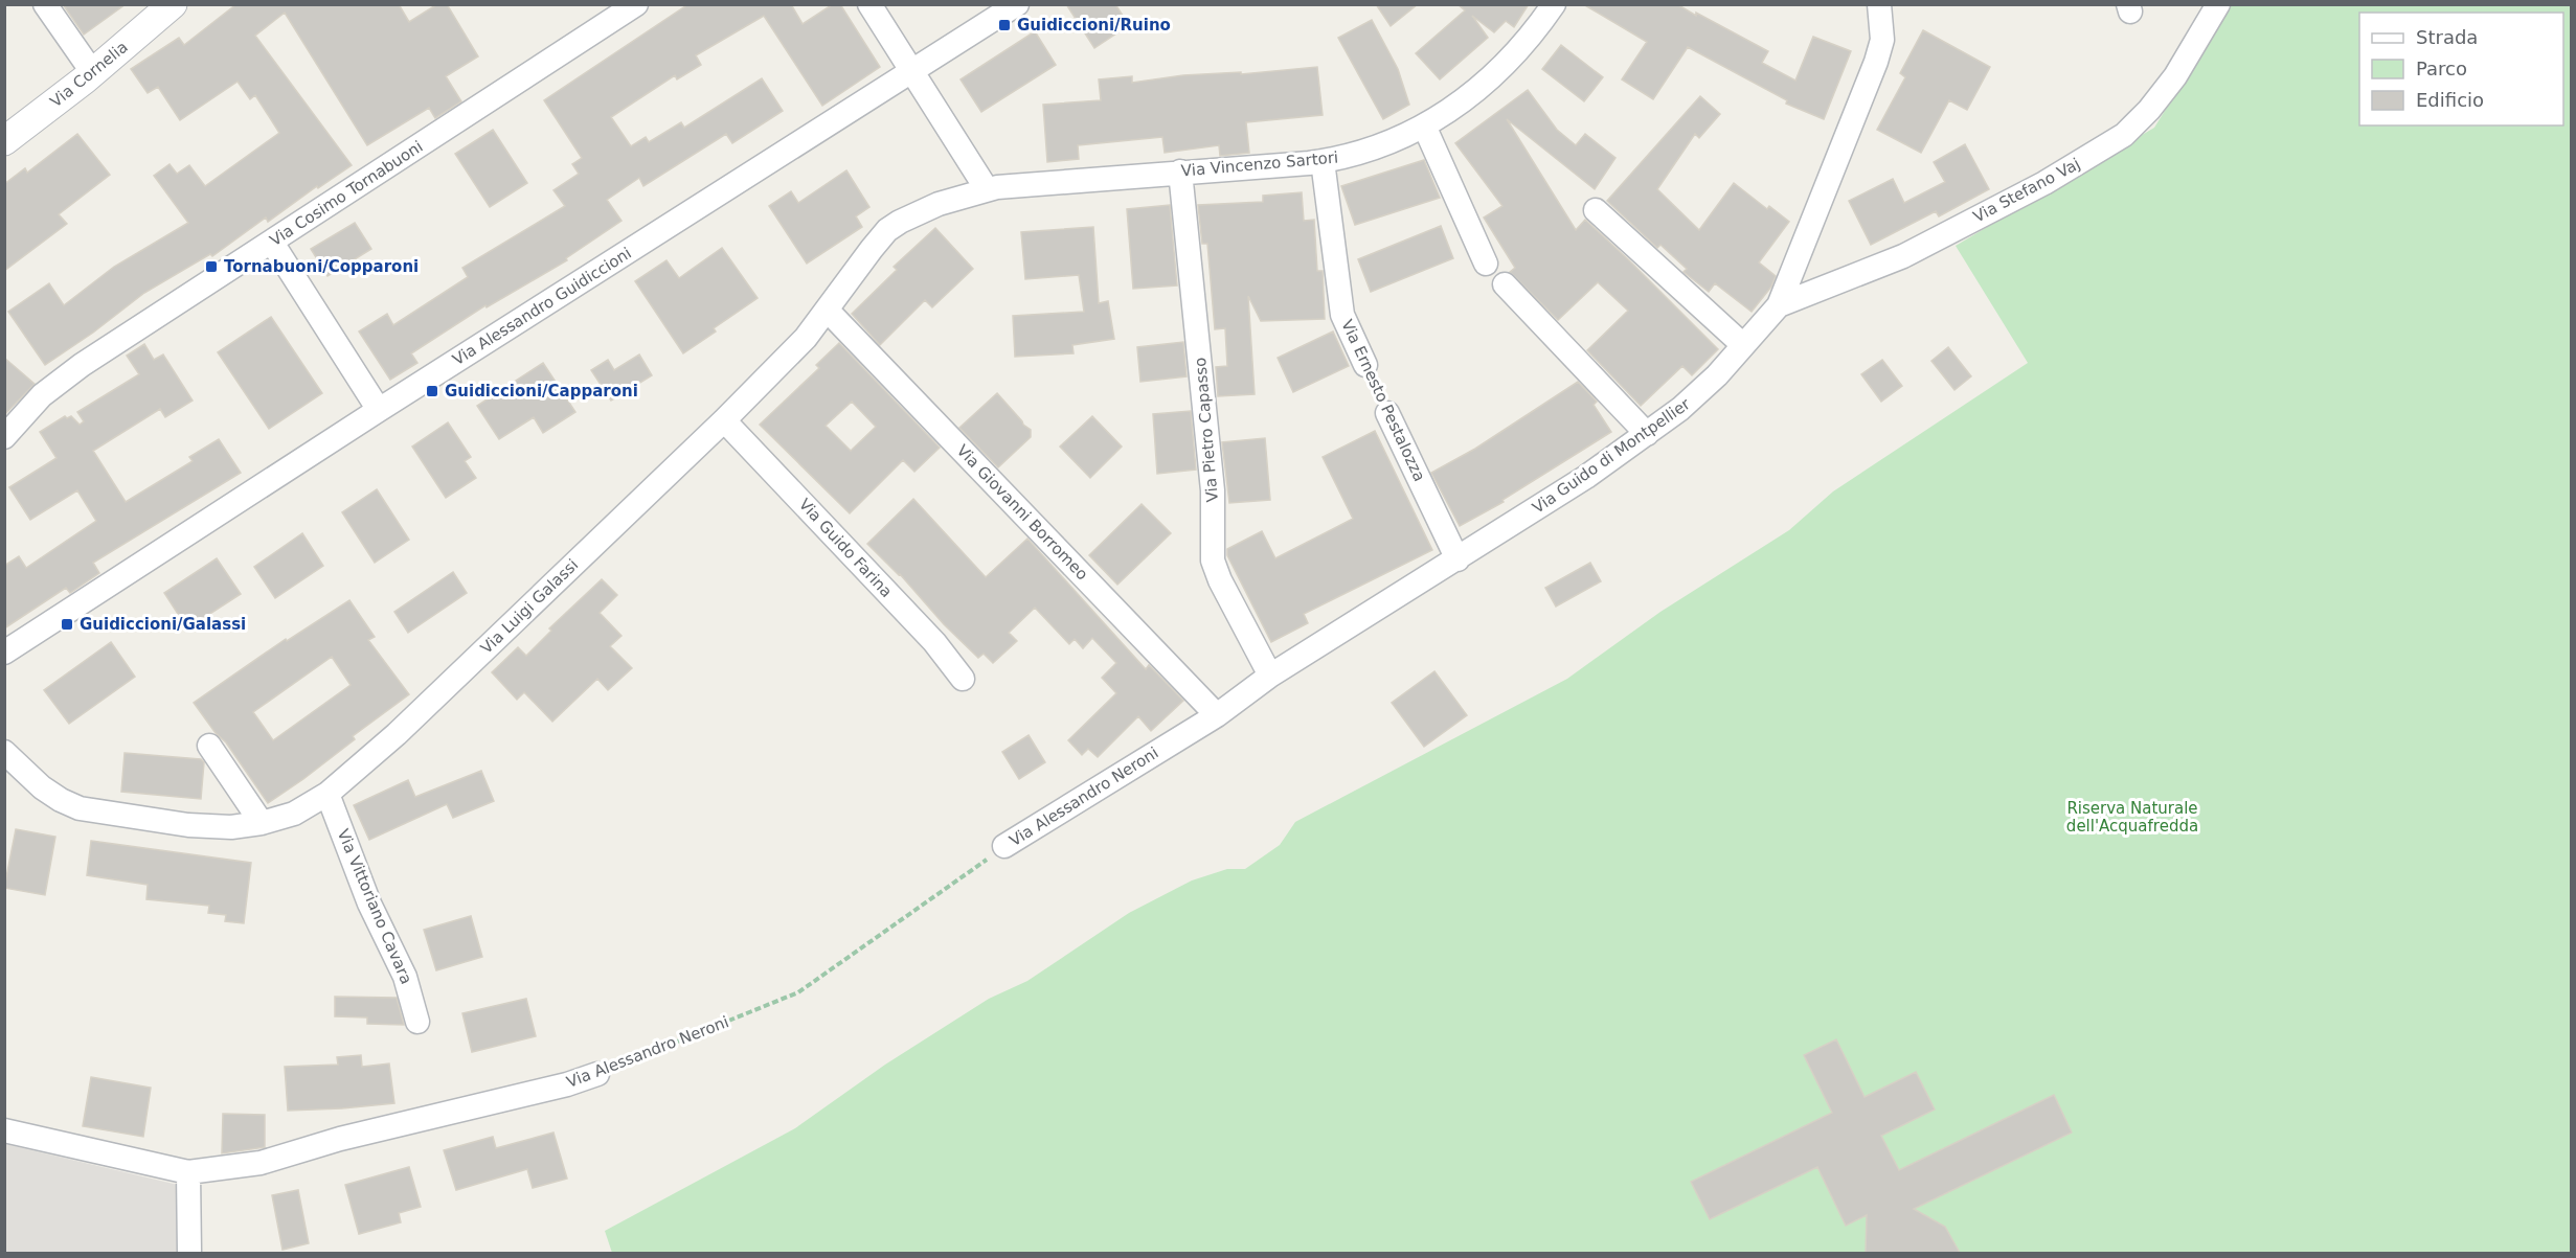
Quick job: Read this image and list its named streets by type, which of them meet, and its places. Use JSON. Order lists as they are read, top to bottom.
{
  "streets": {
    "street": [
      "Via Cornelia",
      "Via Vincenzo Sartori",
      "Via Stefano Vaj",
      "Via Cosimo Tornabuoni",
      "Via Alessandro Guidiccioni",
      "Via Ernesto Pestalozza",
      "Via Pietro Capasso",
      "Via Guido di Montpellier",
      "Via Giovanni Borromeo",
      "Via Guido Farina",
      "Via Luigi Galassi",
      "Via Alessandro Neroni",
      "Via Vittoriano Cavara"
    ]
  },
  "crossings": [
    ["Via Vincenzo Sartori", "Via Ernesto Pestalozza"],
    ["Via Vincenzo Sartori", "Via Pietro Capasso"],
    ["Via Vincenzo Sartori", "Via Luigi Galassi"],
    ["Via Stefano Vaj", "Via Guido di Montpellier"],
    ["Via Ernesto Pestalozza", "Via Guido di Montpellier"],
    ["Via Pietro Capasso", "Via Guido di Montpellier"],
    ["Via Guido di Montpellier", "Via Giovanni Borromeo"],
    ["Via Guido di Montpellier", "Via Alessandro Neroni"],
    ["Via Giovanni Borromeo", "Via Luigi Galassi"],
    ["Via Giovanni Borromeo", "Via Alessandro Neroni"],
    ["Via Guido Farina", "Via Luigi Galassi"],
    ["Via Luigi Galassi", "Via Vittoriano Cavara"]
  ],
  "parks": ["Riserva Naturale dell'Acquafredda"],
  "places": {
    "transit": [
      "Guidiccioni/Ruino",
      "Tornabuoni/Copparoni",
      "Guidiccioni/Capparoni",
      "Guidiccioni/Galassi"
    ]
  },
  "legend": ["Strada", "Parco", "Edificio"]
}
